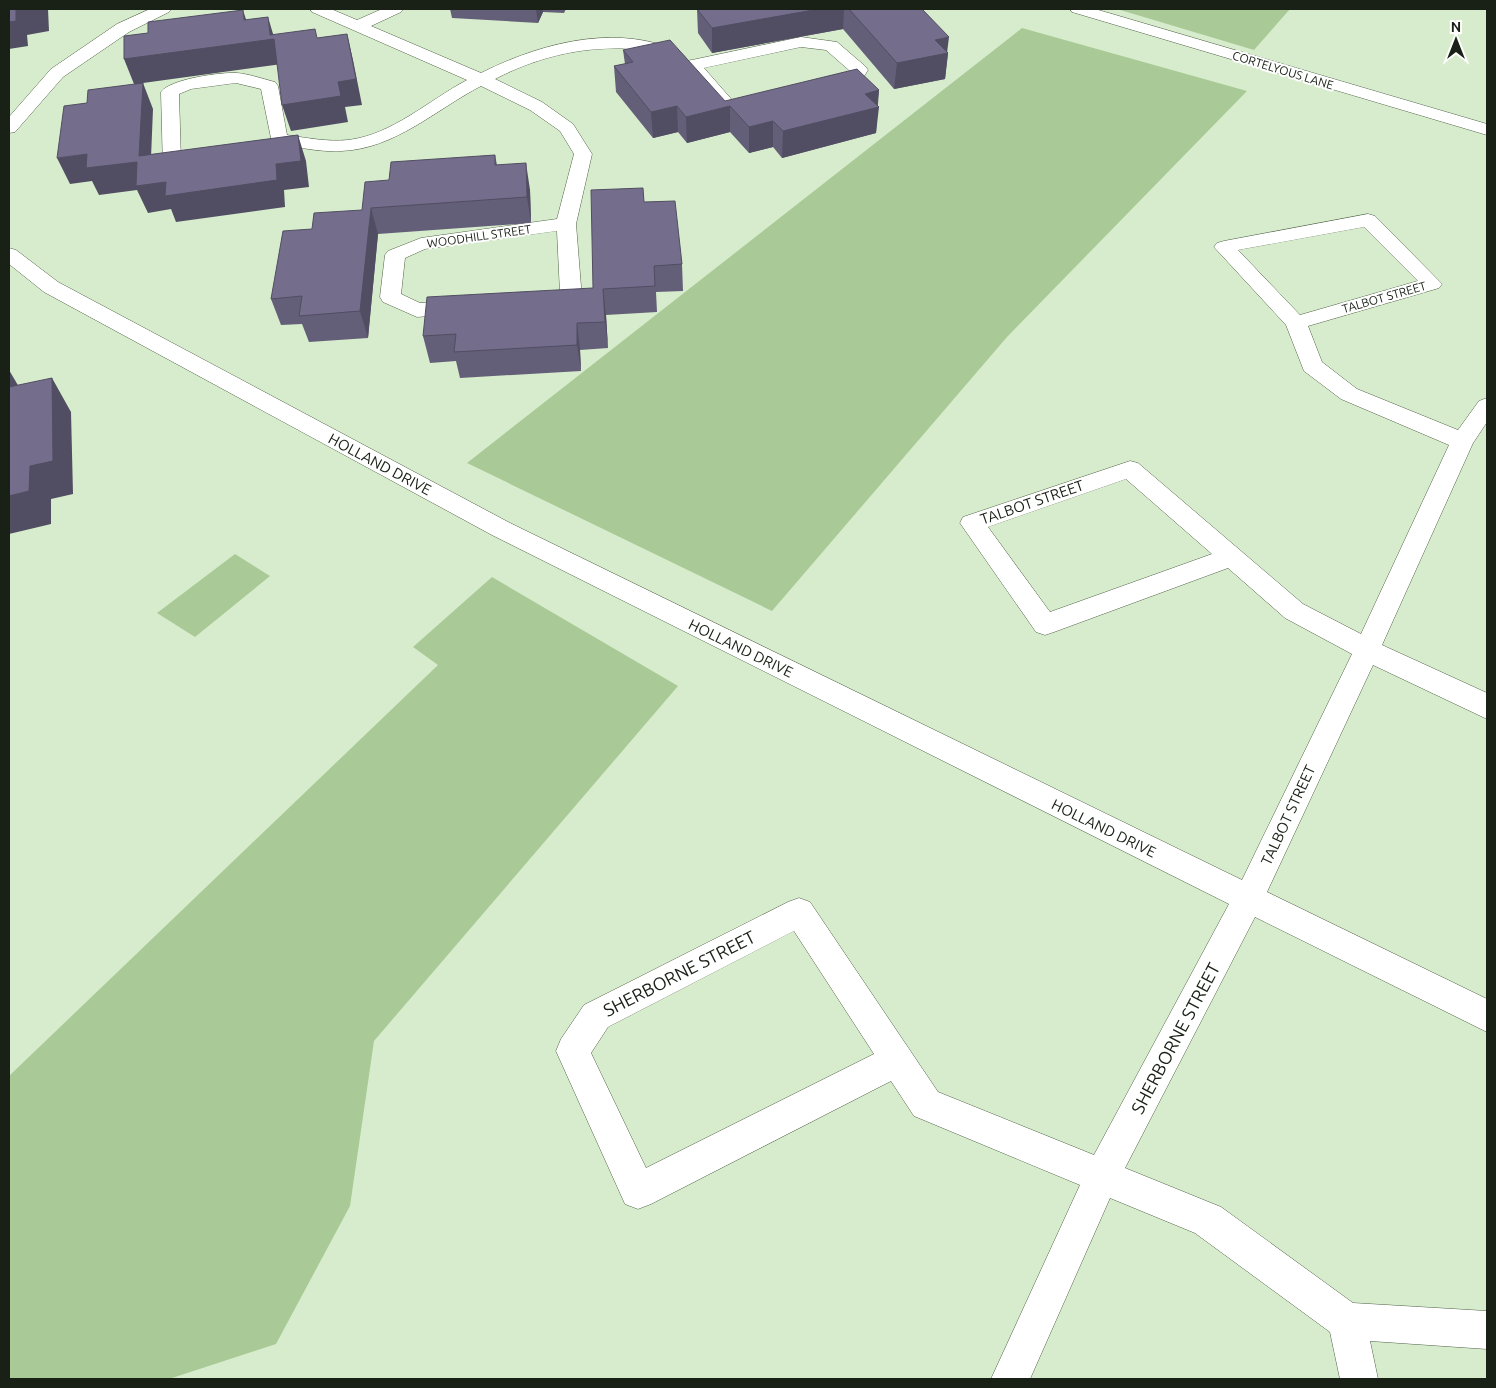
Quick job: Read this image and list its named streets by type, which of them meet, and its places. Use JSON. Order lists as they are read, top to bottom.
{
  "streets": {
    "street": [
      "CORTELYOUS LANE",
      "WOODHILL STREET",
      "TALBOT STREET",
      "HOLLAND DRIVE",
      "SHERBORNE STREET"
    ]
  },
  "crossings": [
    ["TALBOT STREET", "HOLLAND DRIVE"],
    ["TALBOT STREET", "SHERBORNE STREET"],
    ["HOLLAND DRIVE", "SHERBORNE STREET"]
  ],
  "north": "top"
}
